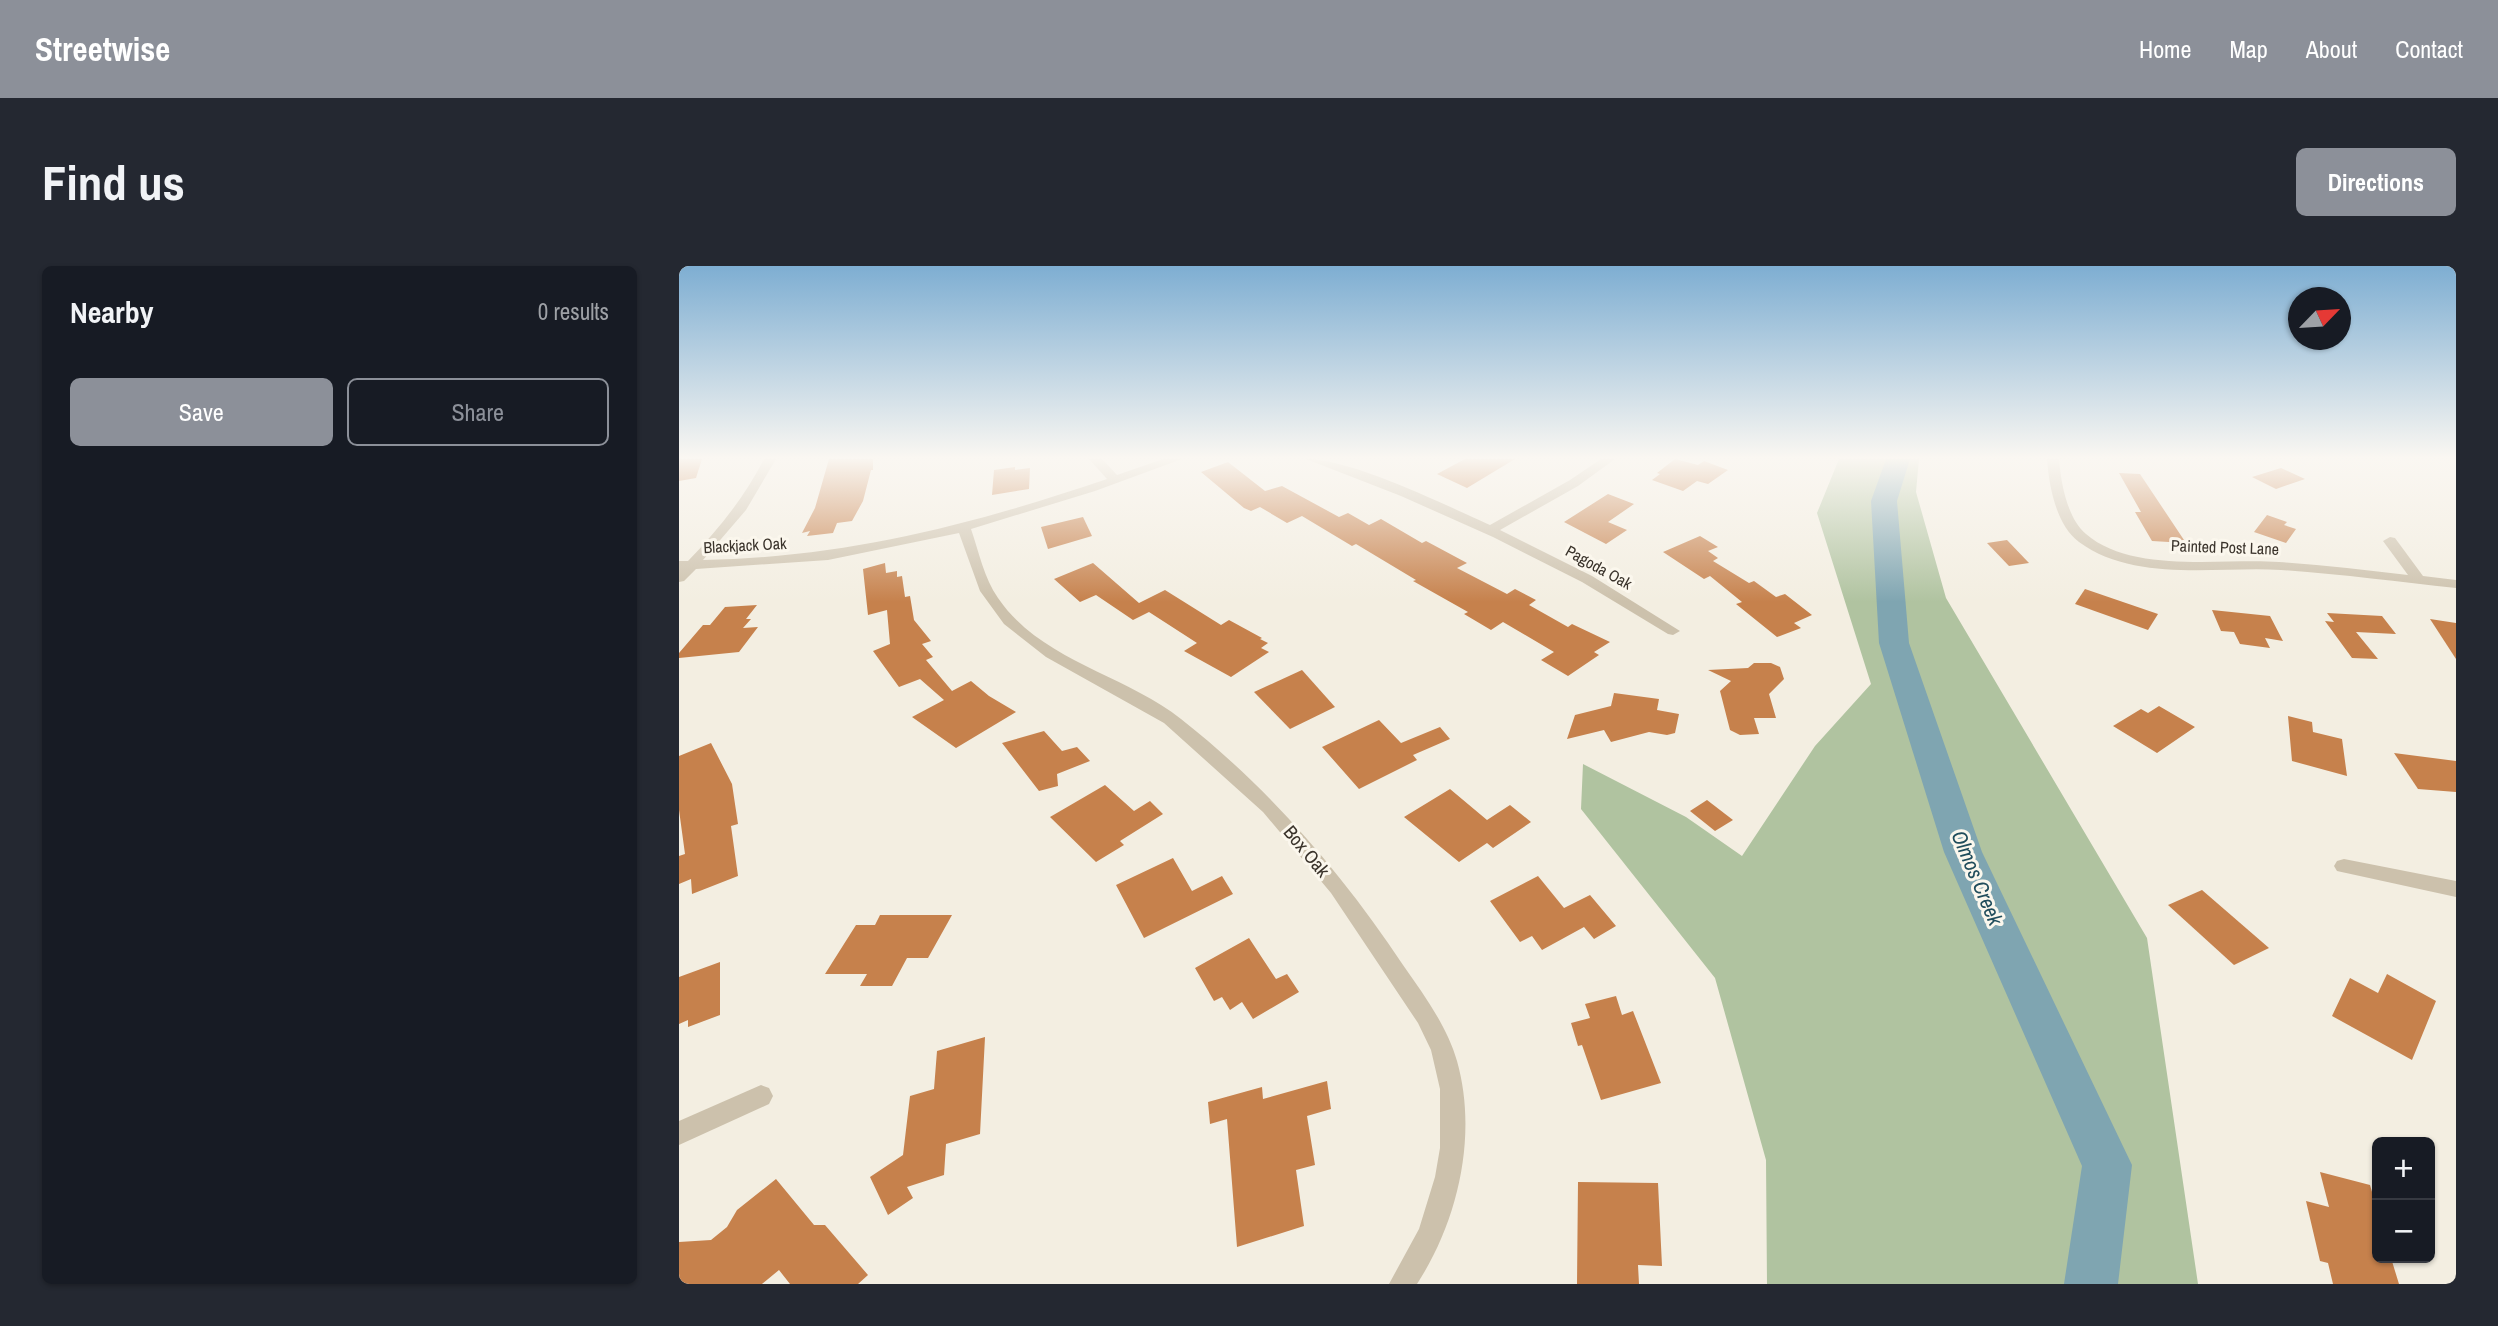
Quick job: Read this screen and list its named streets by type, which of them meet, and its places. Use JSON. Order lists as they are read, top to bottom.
{
  "streets": {
    "street": [
      "Blackjack Oak",
      "Painted Post Lane",
      "Pagoda Oak",
      "Box Oak"
    ]
  },
  "crossings": [
    ["Blackjack Oak", "Box Oak"]
  ],
  "water": ["Olmos Creek"],
  "north": "top right",
  "page": {
    "header": "Streetwise",
    "nav": [
      "Home",
      "Map",
      "About",
      "Contact"
    ],
    "buttons": [
      "Directions",
      ["Save", "Share"]
    ],
    "title": "Find us",
    "heading": ["Nearby", "0 results"],
    "map_buttons": ["+", "−"]
  }
}
